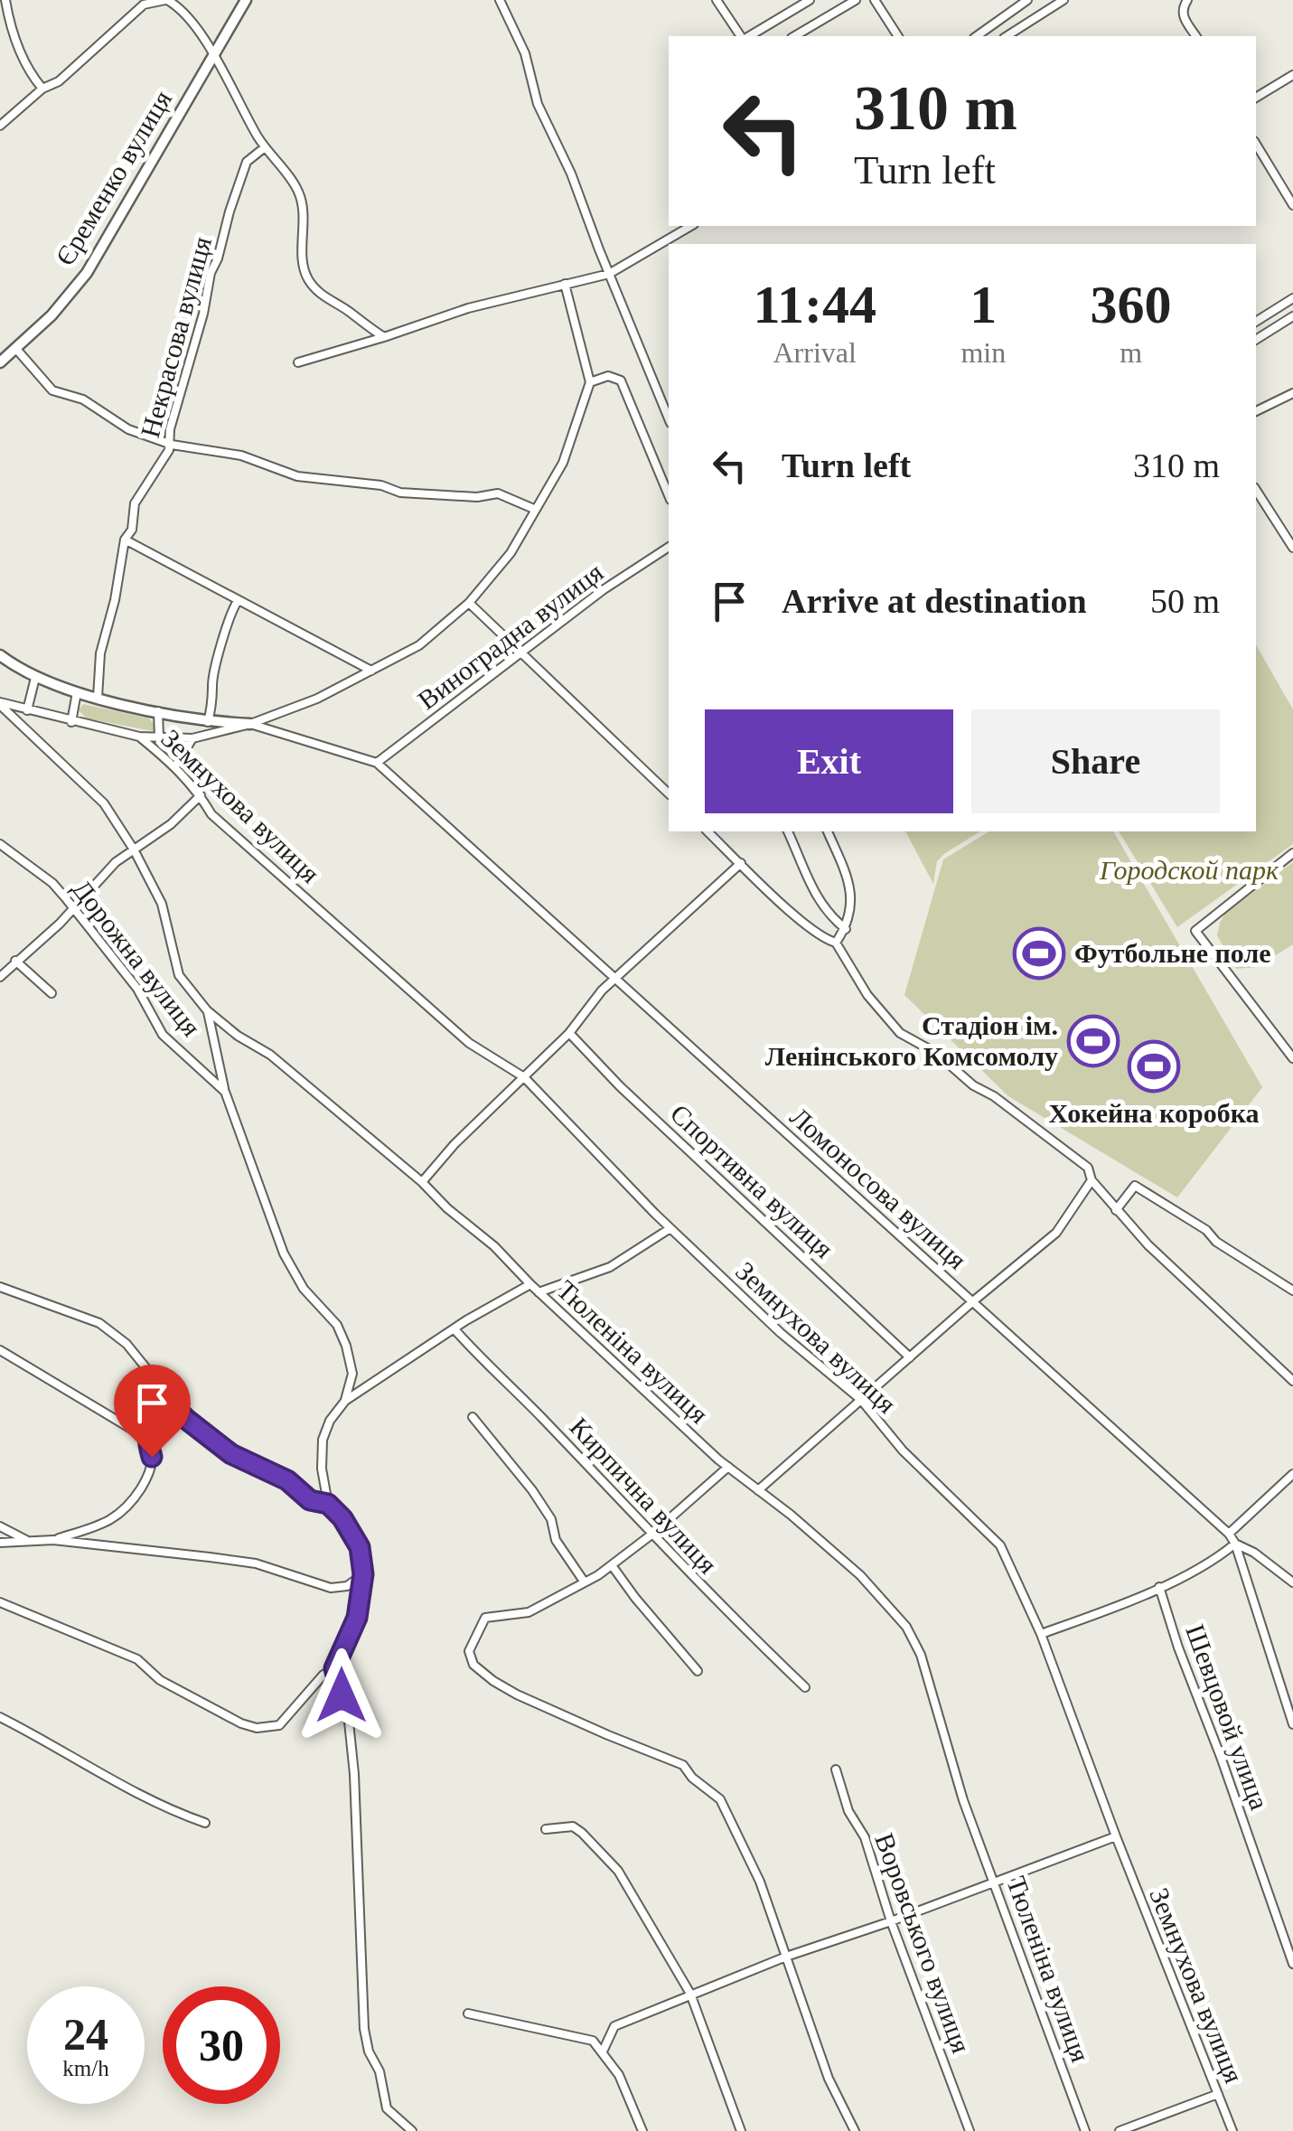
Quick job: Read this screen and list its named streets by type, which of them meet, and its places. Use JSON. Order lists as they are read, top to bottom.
{
  "streets": {
    "street": [
      "Єременко вулиця",
      "Некрасова вулиця",
      "Виноградна вулиця",
      "Земнухова вулиця",
      "Дорожна вулиця",
      "Спортивна вулиця",
      "Ломоносова вулиця",
      "Тюленіна вулиця",
      "Кирпична вулиця",
      "Шевцовой улица",
      "Воровського вулиця"
    ]
  },
  "crossings": [
    ["Виноградна вулиця", "Ломоносова вулиця"]
  ],
  "parks": ["Городской парк"],
  "places": {
    "sports": ["Футбольне поле", "Стадіон ім. Ленінського Комсомолу", "Хокейна коробка"]
  },
  "page": {
    "turn": ["310 m", "Turn left"],
    "eta": [
      "11:44",
      "Arrival",
      "1",
      "min",
      "360",
      "m"
    ],
    "list": [
      {
        "name": "Turn left",
        "value": "310 m"
      },
      {
        "name": "Arrive at destination",
        "value": "50 m"
      }
    ],
    "buttons": ["Exit", "Share"],
    "speed": "24 km/h",
    "limit": "30"
  }
}
